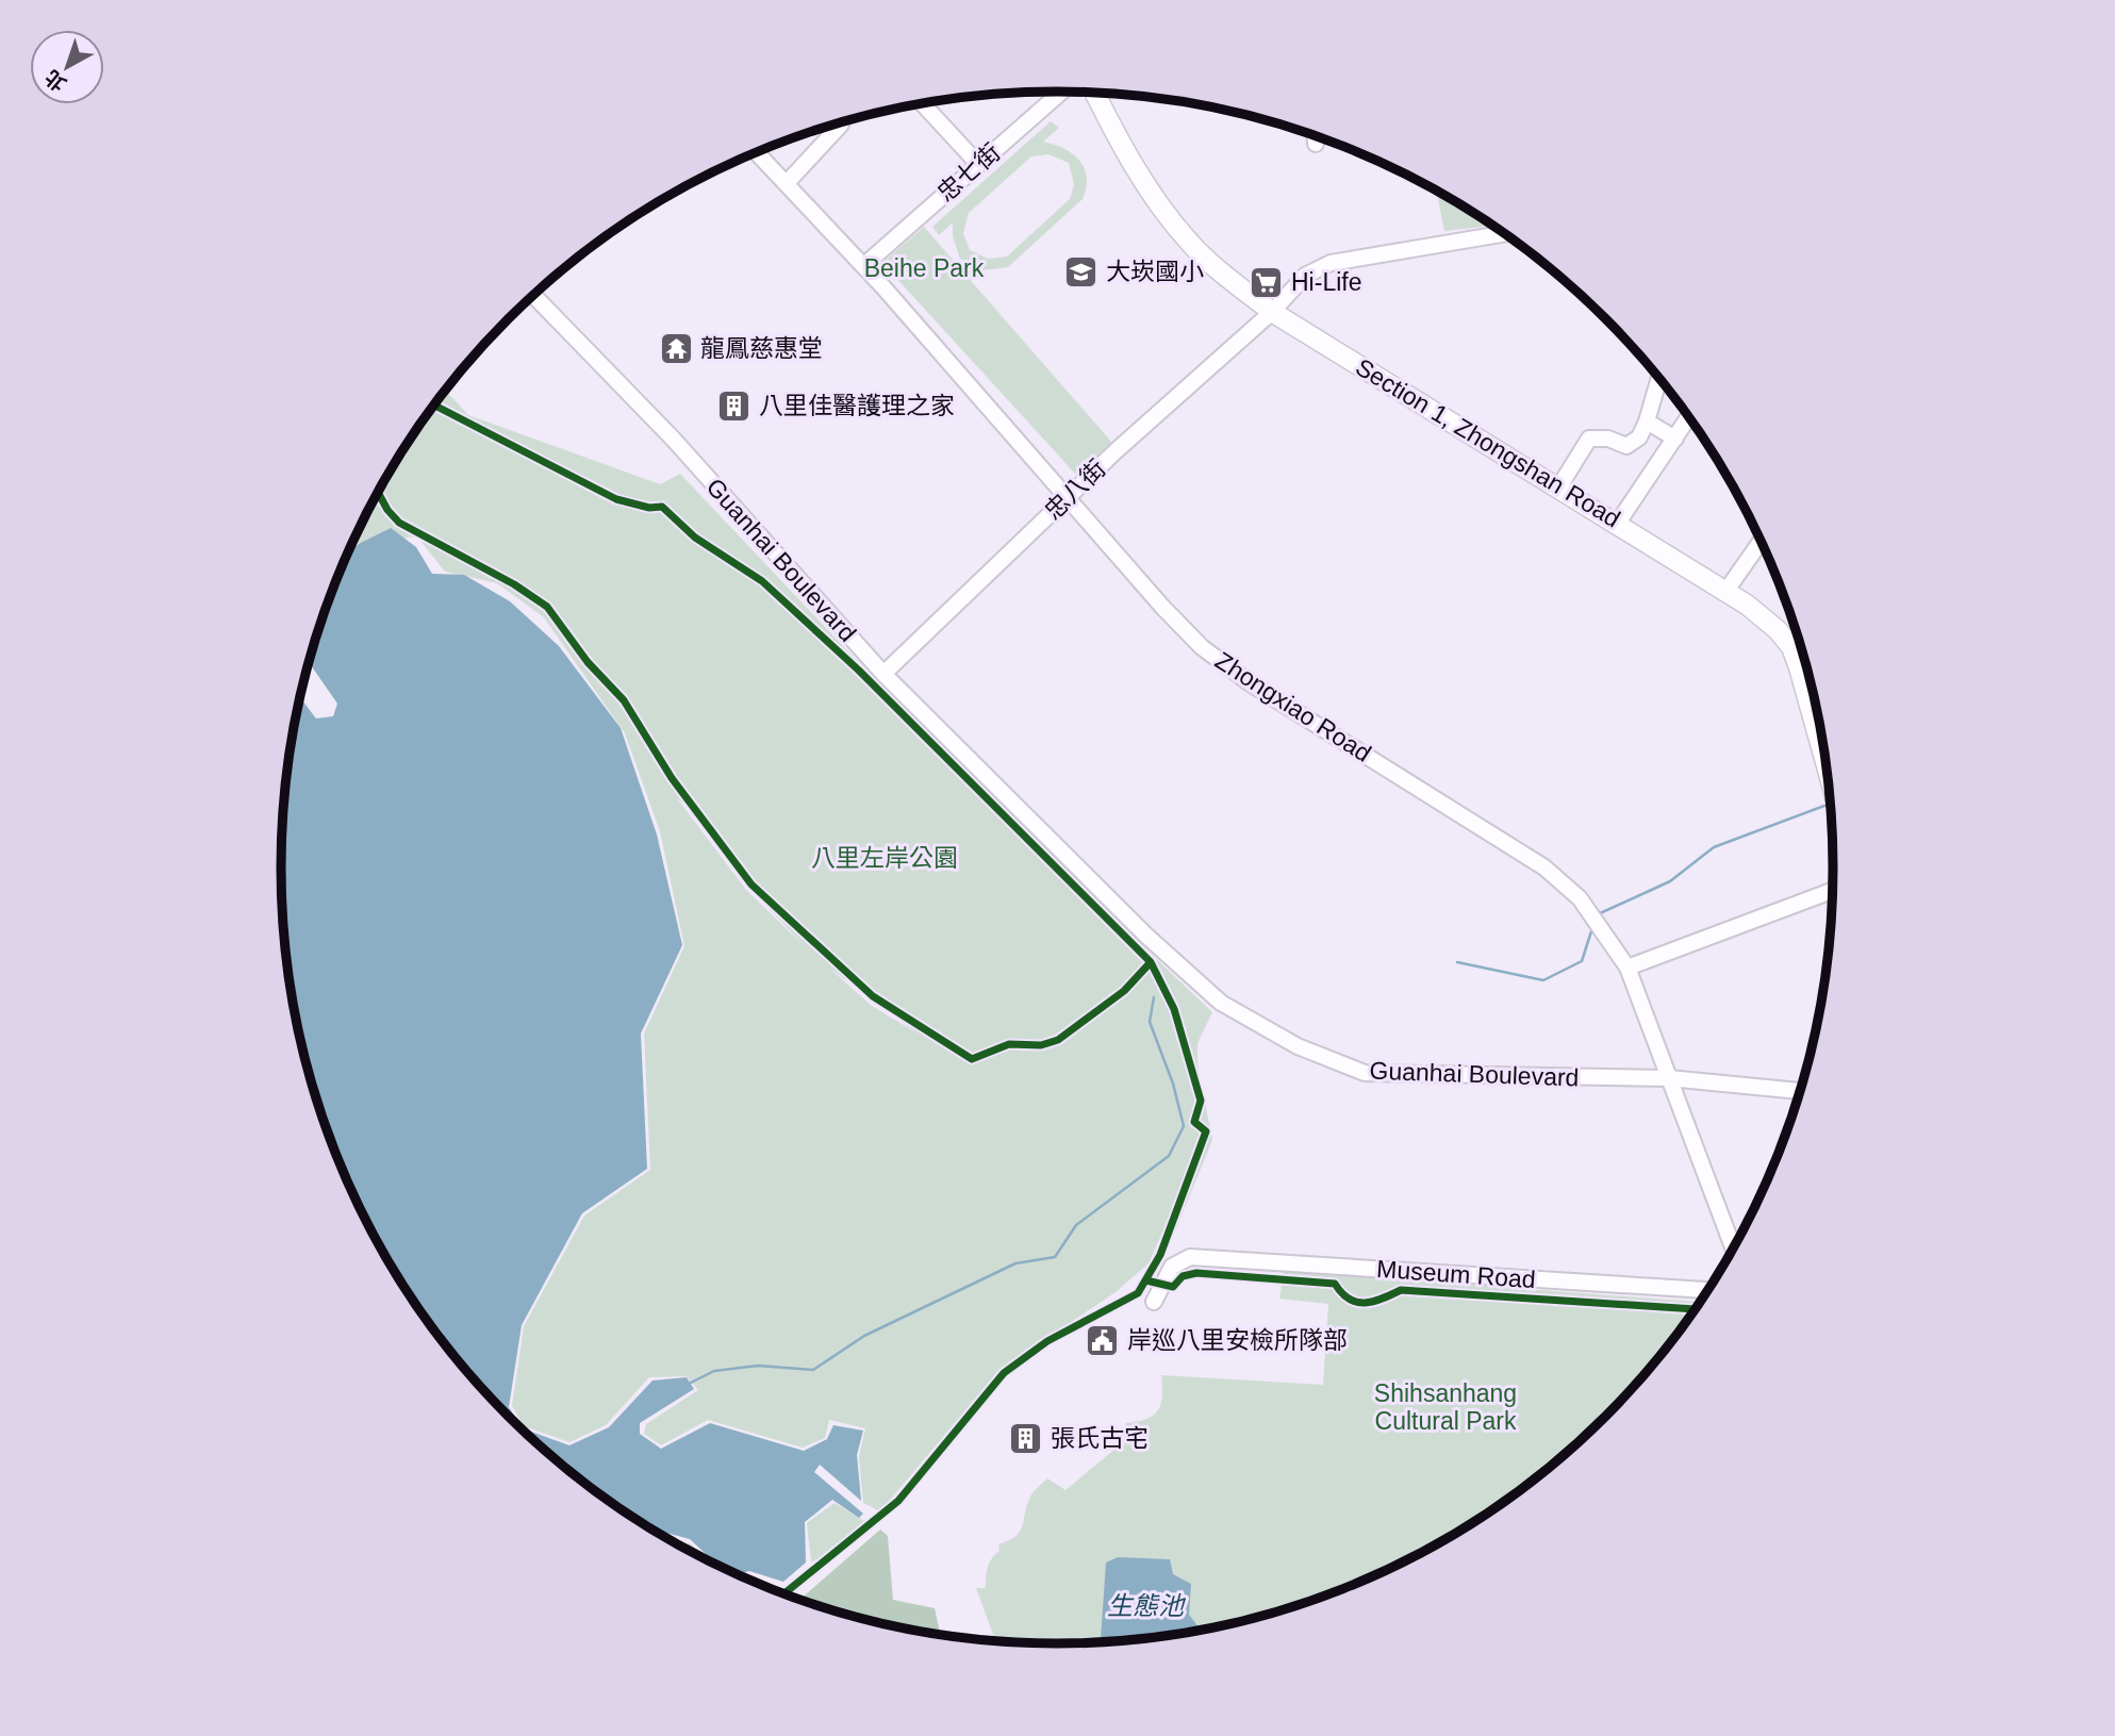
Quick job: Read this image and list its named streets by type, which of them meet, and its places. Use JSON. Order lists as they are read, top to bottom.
{
  "streets": {
    "main road": ["Section 1, Zhongshan Road"],
    "street": [
      "忠七街",
      "忠八街",
      "Guanhai Boulevard",
      "Zhongxiao Road",
      "Museum Road"
    ]
  },
  "crossings": [
    ["忠七街", "Zhongxiao Road"],
    ["Section 1, Zhongshan Road", "忠八街"],
    ["忠八街", "Guanhai Boulevard"],
    ["忠八街", "Zhongxiao Road"],
    ["Guanhai Boulevard", "Zhongxiao Road"]
  ],
  "water": ["生態池"],
  "parks": ["Beihe Park", "八里左岸公園", "Shihsanhang Cultural Park"],
  "places": {
    "school or university": ["大崁國小"],
    "supermarket": ["Hi-Life"],
    "temple": ["龍鳳慈惠堂"],
    "building": ["八里佳醫護理之家", "張氏古宅"],
    "public building": ["岸巡八里安檢所隊部"]
  },
  "north": "bottom left"
}
